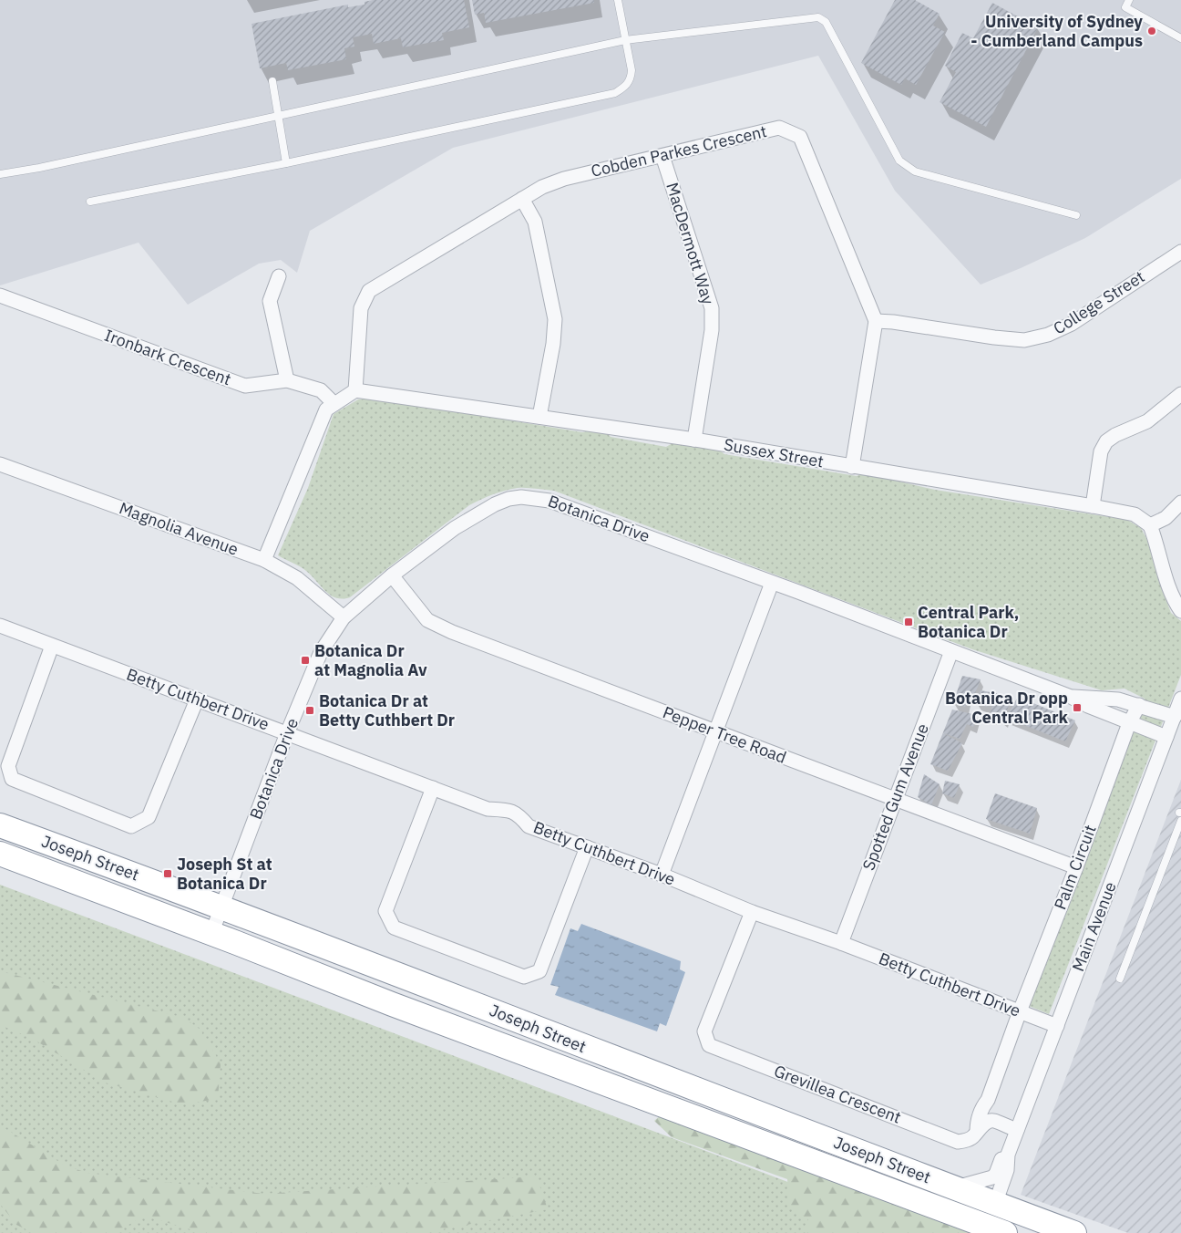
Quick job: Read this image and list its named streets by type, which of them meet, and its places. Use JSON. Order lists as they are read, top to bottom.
{
  "streets": {
    "highway": ["Joseph Street"],
    "street": [
      "Cobden Parkes Crescent",
      "MacDermott Way",
      "College Street",
      "Ironbark Crescent",
      "Sussex Street",
      "Botanica Drive",
      "Magnolia Avenue",
      "Betty Cuthbert Drive",
      "Pepper Tree Road",
      "Spotted Gum Avenue",
      "Palm Circuit",
      "Main Avenue",
      "Grevillea Crescent"
    ]
  },
  "crossings": [
    ["Cobden Parkes Crescent", "MacDermott Way"],
    ["Cobden Parkes Crescent", "College Street"],
    ["Cobden Parkes Crescent", "Sussex Street"],
    ["MacDermott Way", "Sussex Street"],
    ["Botanica Drive", "Magnolia Avenue"],
    ["Botanica Drive", "Betty Cuthbert Drive"],
    ["Botanica Drive", "Pepper Tree Road"],
    ["Botanica Drive", "Spotted Gum Avenue"],
    ["Botanica Drive", "Joseph Street"],
    ["Botanica Drive", "Palm Circuit"],
    ["Botanica Drive", "Main Avenue"],
    ["Betty Cuthbert Drive", "Spotted Gum Avenue"],
    ["Betty Cuthbert Drive", "Palm Circuit"],
    ["Betty Cuthbert Drive", "Main Avenue"],
    ["Betty Cuthbert Drive", "Grevillea Crescent"],
    ["Pepper Tree Road", "Spotted Gum Avenue"],
    ["Pepper Tree Road", "Palm Circuit"],
    ["Joseph Street", "Main Avenue"]
  ],
  "places": {
    "other": ["University of Sydney - Cumberland Campus"],
    "transit": [
      "Central Park, Botanica Dr",
      "Botanica Dr at Magnolia Av",
      "Botanica Dr opp Central Park",
      "Botanica Dr at Betty Cuthbert Dr",
      "Joseph St at Botanica Dr"
    ]
  }
}
